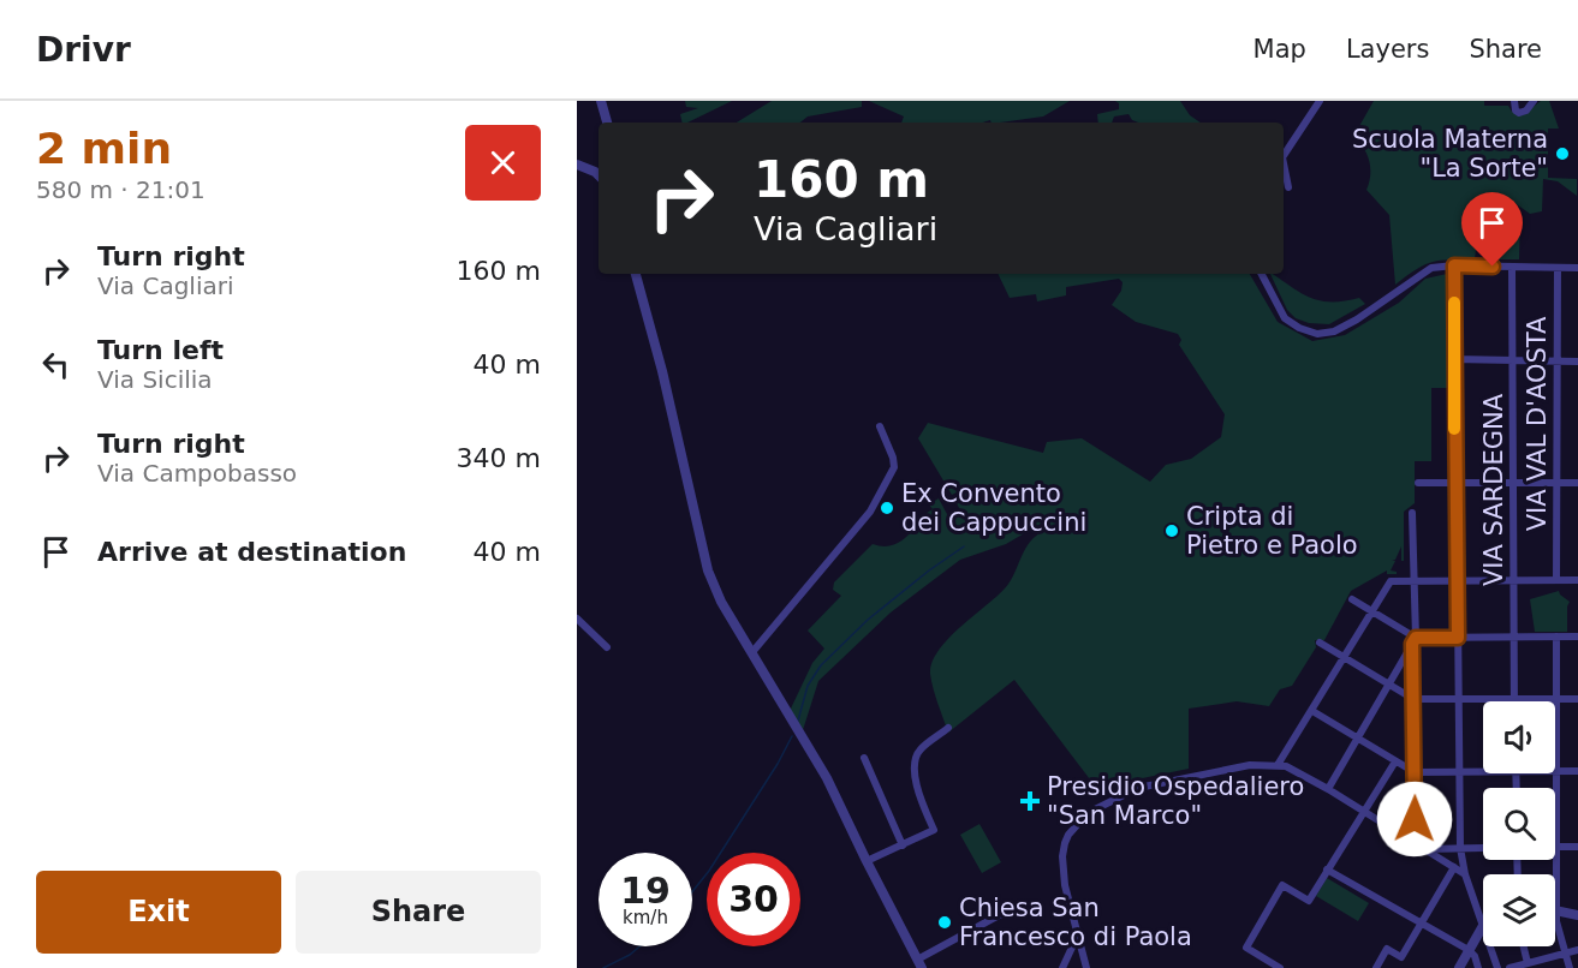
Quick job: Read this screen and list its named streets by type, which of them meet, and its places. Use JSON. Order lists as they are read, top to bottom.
{
  "streets": {
    "street": ["VIA VAL D'AOSTA", "VIA SARDEGNA"]
  },
  "places": {
    "other": [
      "Scuola Materna \"La Sorte\"",
      "Ex Convento dei Cappuccini",
      "Cripta di Pietro e Paolo",
      "Chiesa San Francesco di Paola"
    ],
    "health": ["Presidio Ospedaliero \"San Marco\""]
  },
  "page": {
    "header": "Drivr",
    "nav": ["Map", "Layers", "Share"],
    "heading": ["2 min", "580 m · 21:01"],
    "turn": ["160 m", "Via Cagliari"],
    "list": [
      {
        "name": "Turn right",
        "note": "Via Cagliari",
        "value": "160 m"
      },
      {
        "name": "Turn left",
        "note": "Via Sicilia",
        "value": "40 m"
      },
      {
        "name": "Turn right",
        "note": "Via Campobasso",
        "value": "340 m"
      },
      {
        "name": "Arrive at destination",
        "value": "40 m"
      }
    ],
    "speed": "19 km/h",
    "limit": "30",
    "buttons": ["Exit", "Share"]
  }
}
